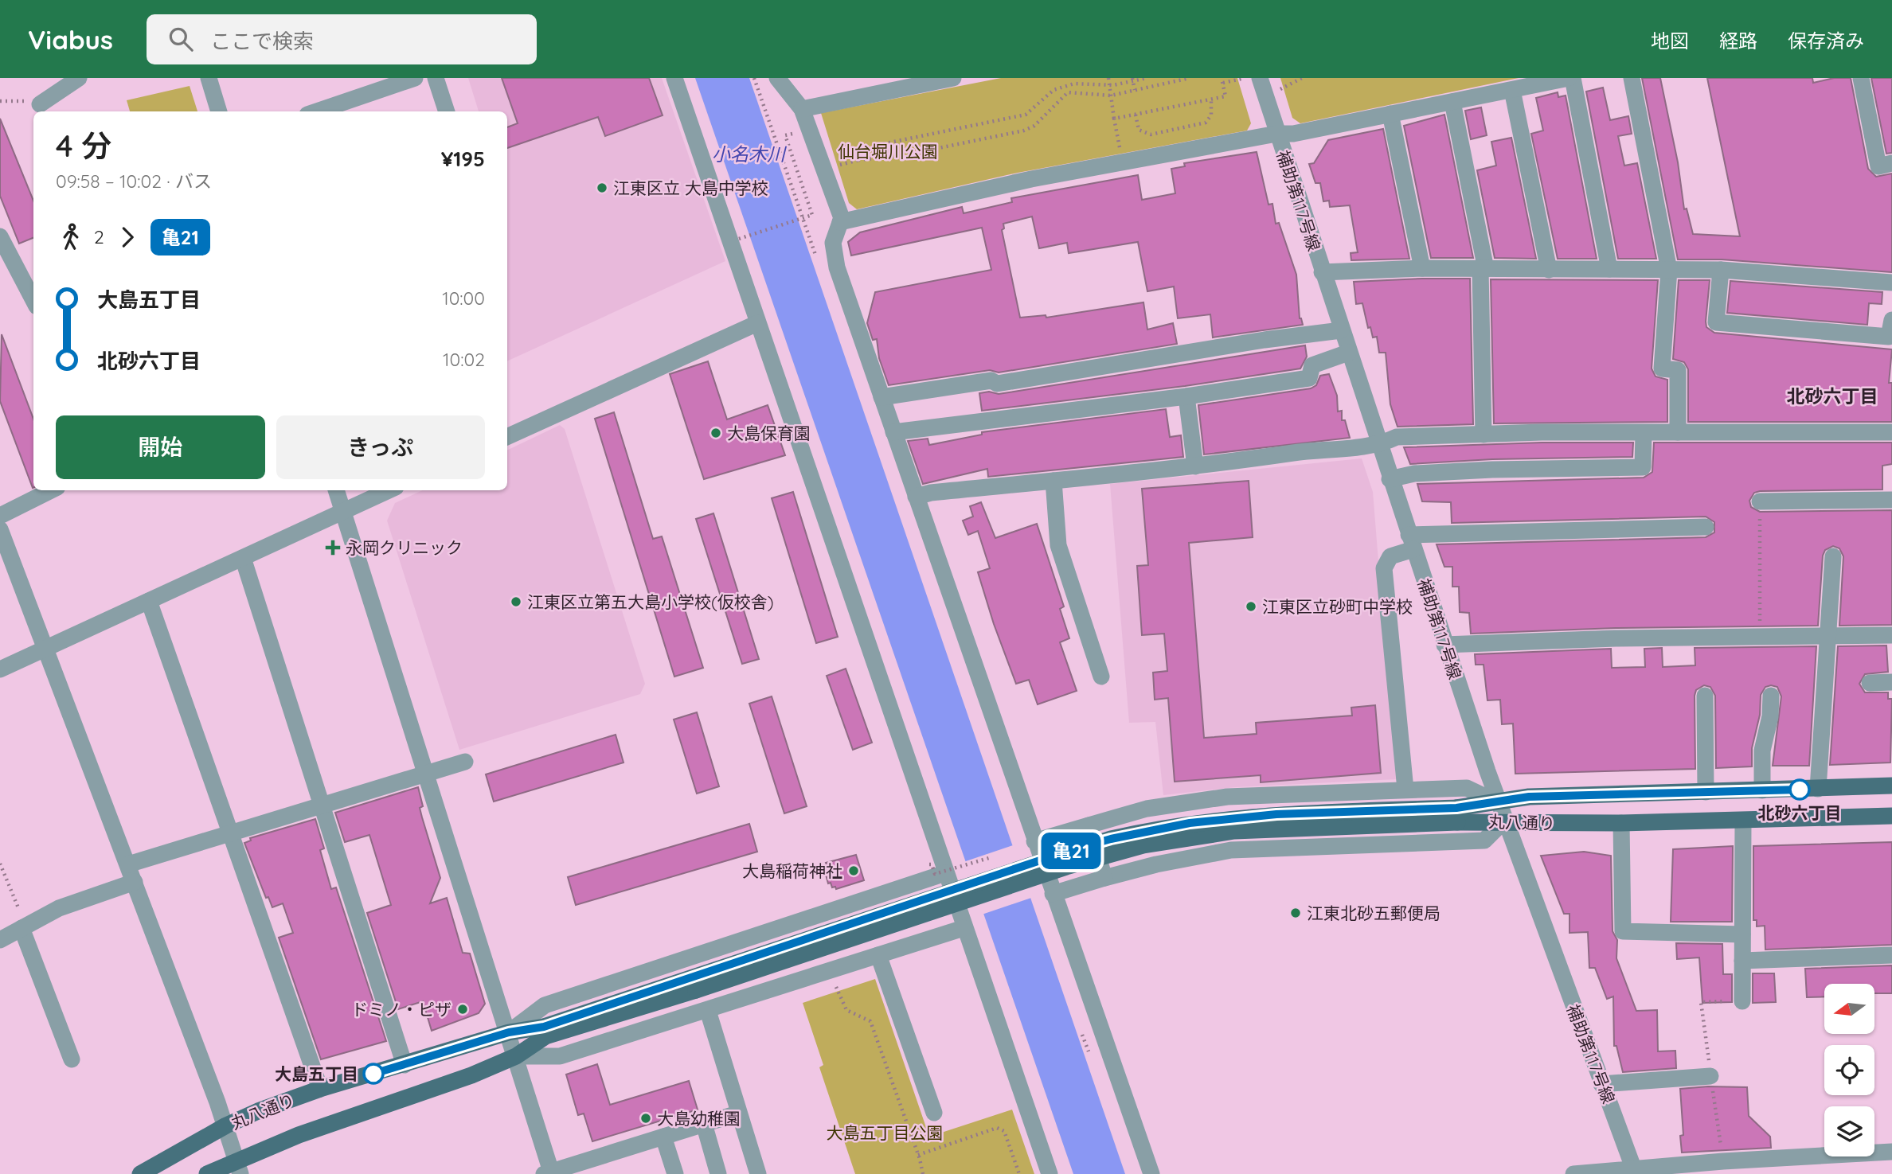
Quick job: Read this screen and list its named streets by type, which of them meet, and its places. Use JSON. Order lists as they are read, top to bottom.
{
  "streets": {
    "main road": ["丸八通り"],
    "street": ["補助第117号線"]
  },
  "crossings": [
    ["補助第117号線", "丸八通り"]
  ],
  "districts": ["北砂六丁目"],
  "water": ["小名木川"],
  "parks": ["仙台堀川公園", "大島五丁目公園"],
  "places": {
    "other": [
      "江東区立 大島中学校",
      "大島保育園",
      "江東区立第五大島小学校(仮校舎)",
      "江東区立砂町中学校",
      "北砂六丁目",
      "大島稲荷神社",
      "江東北砂五郵便局",
      "ドミノ・ピザ",
      "大島五丁目",
      "大島幼稚園"
    ],
    "health": ["永岡クリニック"]
  },
  "lines": ["bus line 亀21"],
  "north": "left",
  "page": {
    "header": "Viabus",
    "search": "ここで検索",
    "nav": ["地図", "経路", "保存済み"],
    "on_map": "亀21",
    "heading": ["4 分", "09:58 – 10:02 · バス", "¥195"],
    "legs": ["2", "亀21"],
    "list": [
      {
        "name": "大島五丁目",
        "value": "10:00"
      },
      {
        "name": "北砂六丁目",
        "value": "10:02"
      }
    ],
    "buttons": ["開始", "きっぷ"]
  }
}
